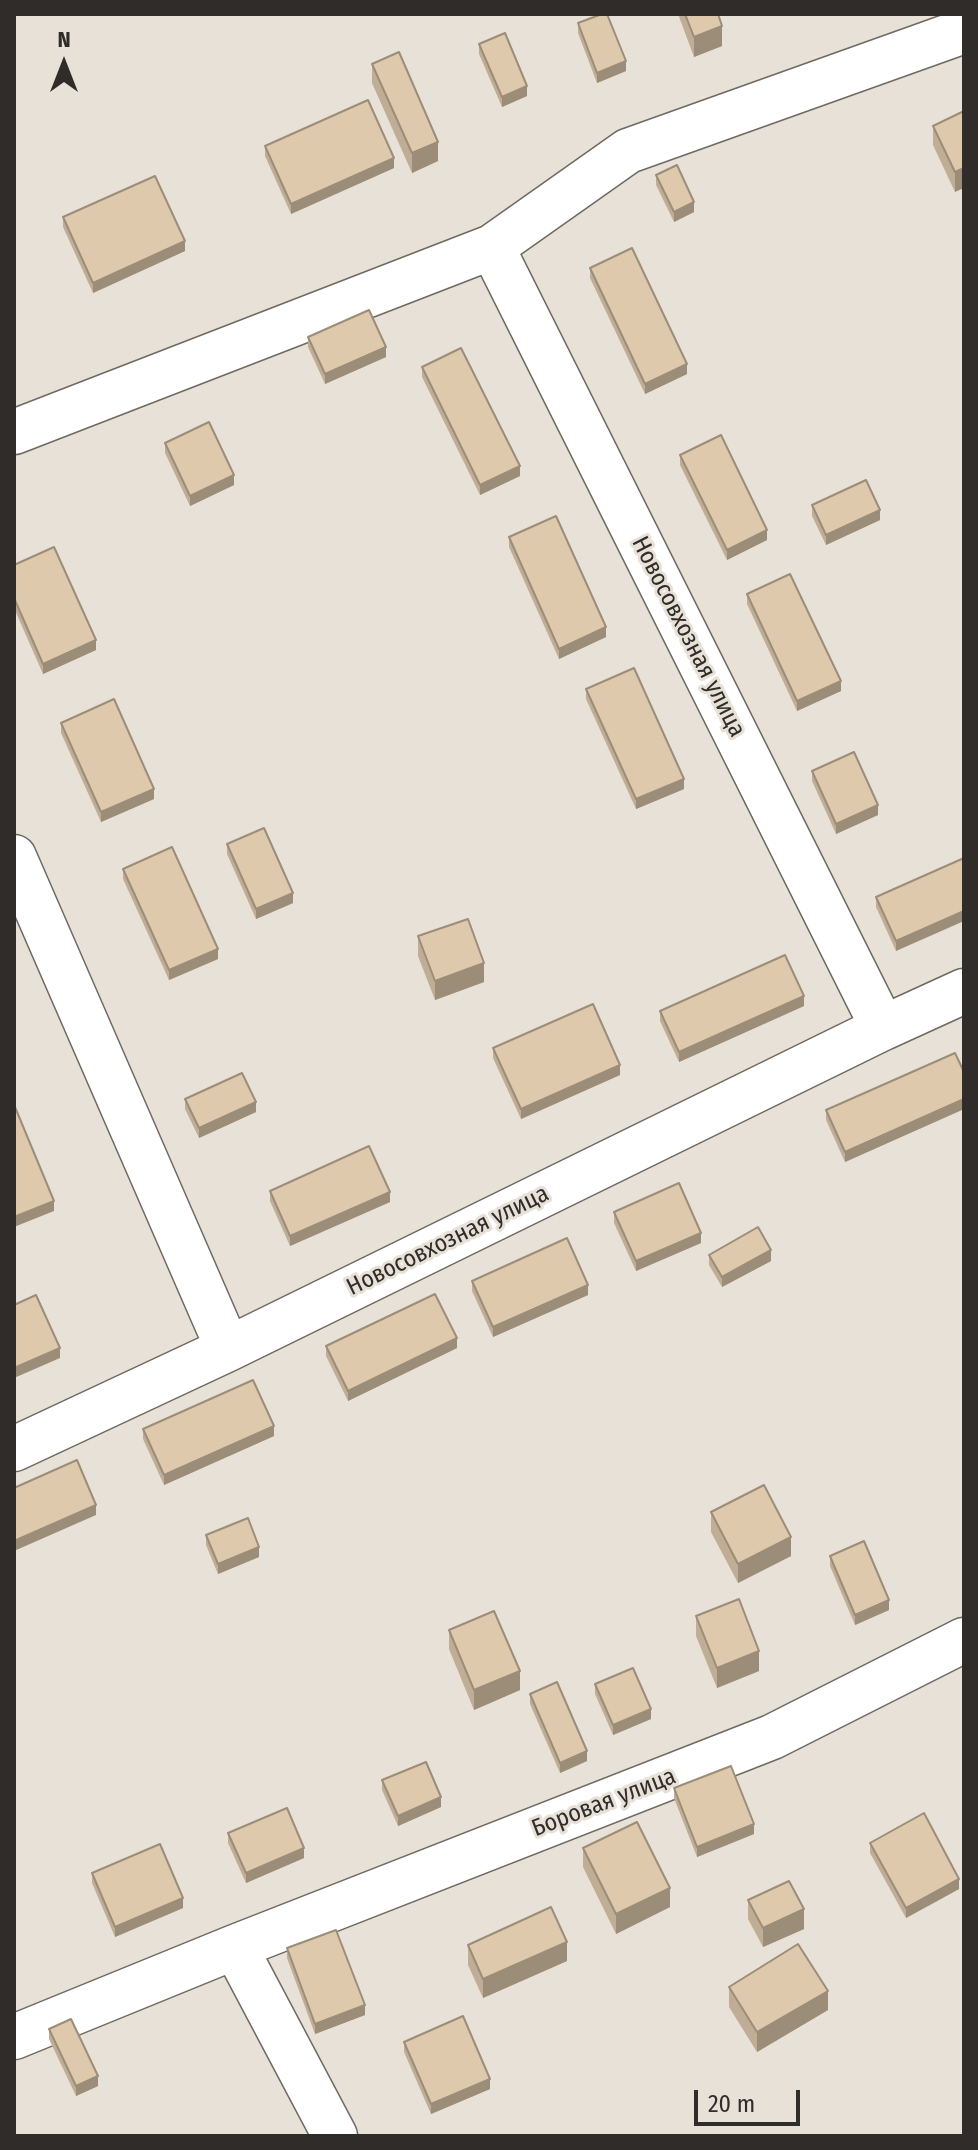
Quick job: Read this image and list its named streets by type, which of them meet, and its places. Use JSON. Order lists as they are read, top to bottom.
{
  "streets": {
    "street": ["Новосовхозная улица", "Боровая улица"]
  },
  "scale_bar": "20 m",
  "north": "top"
}
